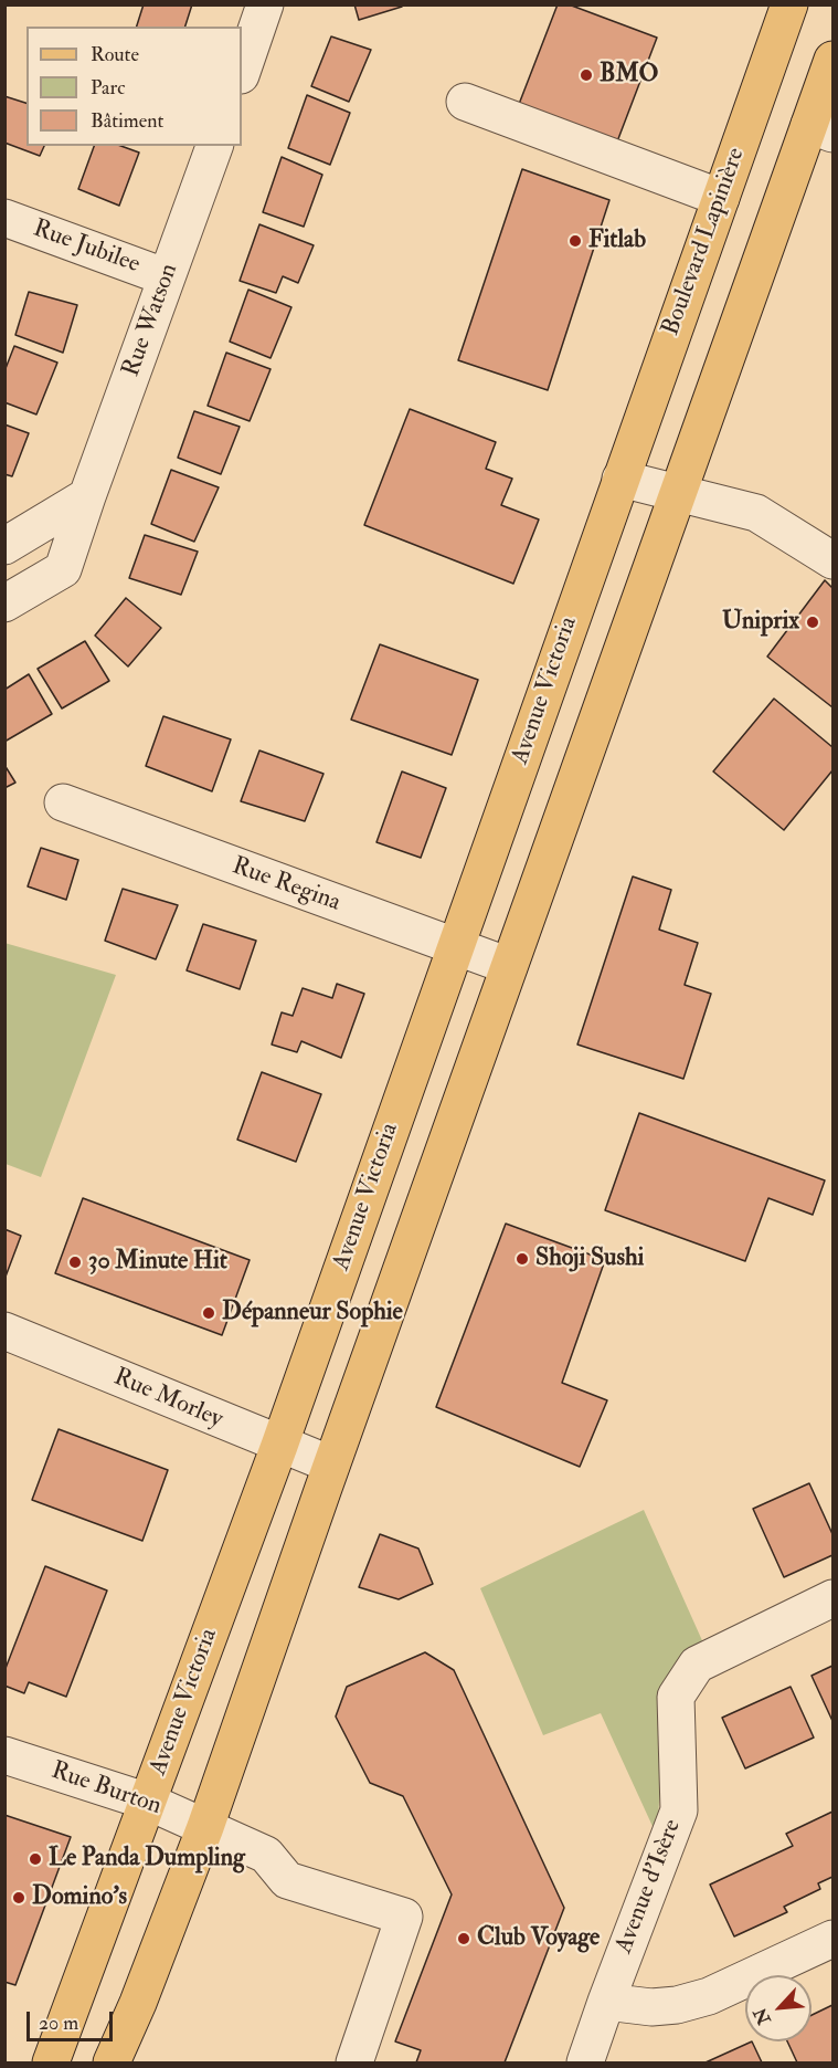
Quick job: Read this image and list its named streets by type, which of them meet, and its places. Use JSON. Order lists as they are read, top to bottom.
{
  "streets": {
    "main road": ["Boulevard Lapinière", "Avenue Victoria"],
    "street": [
      "Rue Jubilee",
      "Rue Watson",
      "Rue Regina",
      "Rue Morley",
      "Rue Burton",
      "Avenue d'Isère"
    ]
  },
  "crossings": [
    ["Boulevard Lapinière", "Avenue Victoria"],
    ["Rue Jubilee", "Rue Watson"],
    ["Avenue Victoria", "Rue Regina"],
    ["Avenue Victoria", "Rue Morley"],
    ["Avenue Victoria", "Rue Burton"]
  ],
  "places": [
    "BMO",
    "Fitlab",
    "Uniprix",
    "Shoji Sushi",
    "30 Minute Hit",
    "Dépanneur Sophie",
    "Le Panda Dumpling",
    "Domino's",
    "Club Voyage"
  ],
  "legend": ["Route", "Parc", "Bâtiment"],
  "scale_bar": "20 m",
  "north": "bottom left"
}
